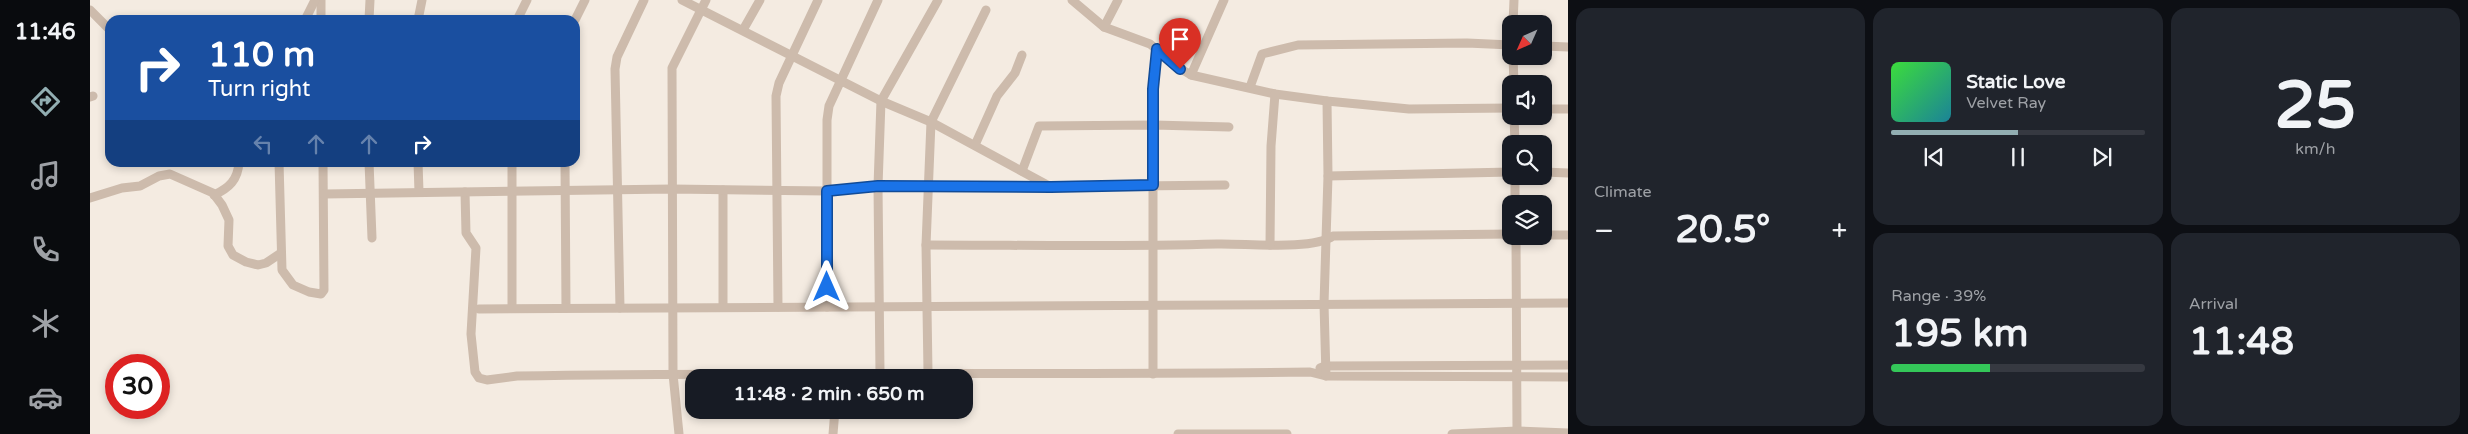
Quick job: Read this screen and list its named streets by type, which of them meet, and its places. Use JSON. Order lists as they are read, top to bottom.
{
  "north": "bottom left",
  "page": {
    "tabs": "11:46",
    "tile": [
      "Climate",
      ["25", "km/h"],
      ["Range · 39%", "195 km"],
      ["Arrival", "11:48"]
    ],
    "turn": ["110 m", "Turn right"],
    "song": ["Static Love", "Velvet Ray"],
    "heat": ["−", "20.5°", "+"],
    "limit": "30",
    "trip": "11:48 · 2 min · 650 m"
  }
}
